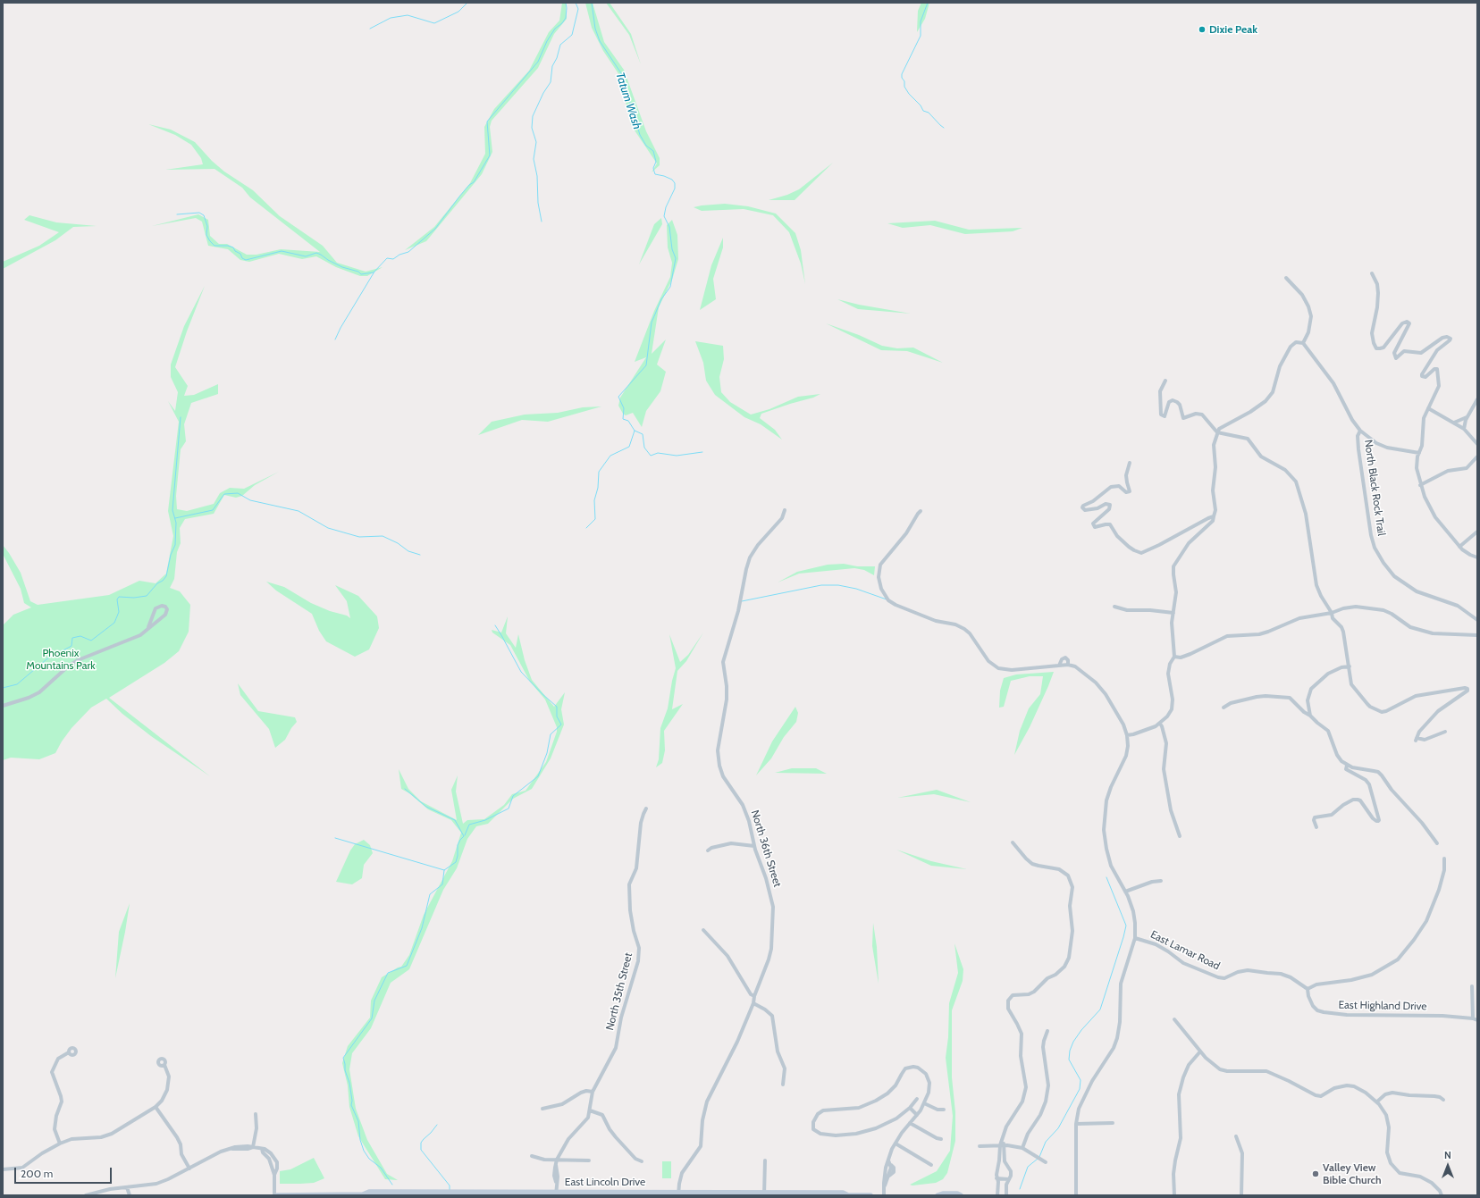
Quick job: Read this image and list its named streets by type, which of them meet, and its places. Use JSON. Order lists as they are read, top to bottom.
{
  "streets": {
    "main road": ["East Lincoln Drive"],
    "street": [
      "North Black Rock Trail",
      "North 36th Street",
      "East Lamar Road",
      "North 35th Street",
      "East Highland Drive"
    ]
  },
  "crossings": [
    ["North 36th Street", "East Lincoln Drive"],
    ["East Lamar Road", "East Highland Drive"],
    ["North 35th Street", "East Lincoln Drive"]
  ],
  "water": ["Tatum Wash"],
  "parks": ["Phoenix Mountains Park"],
  "places": ["Dixie Peak", "Valley View Bible Church"],
  "scale_bar": "200 m",
  "north": "top"
}
